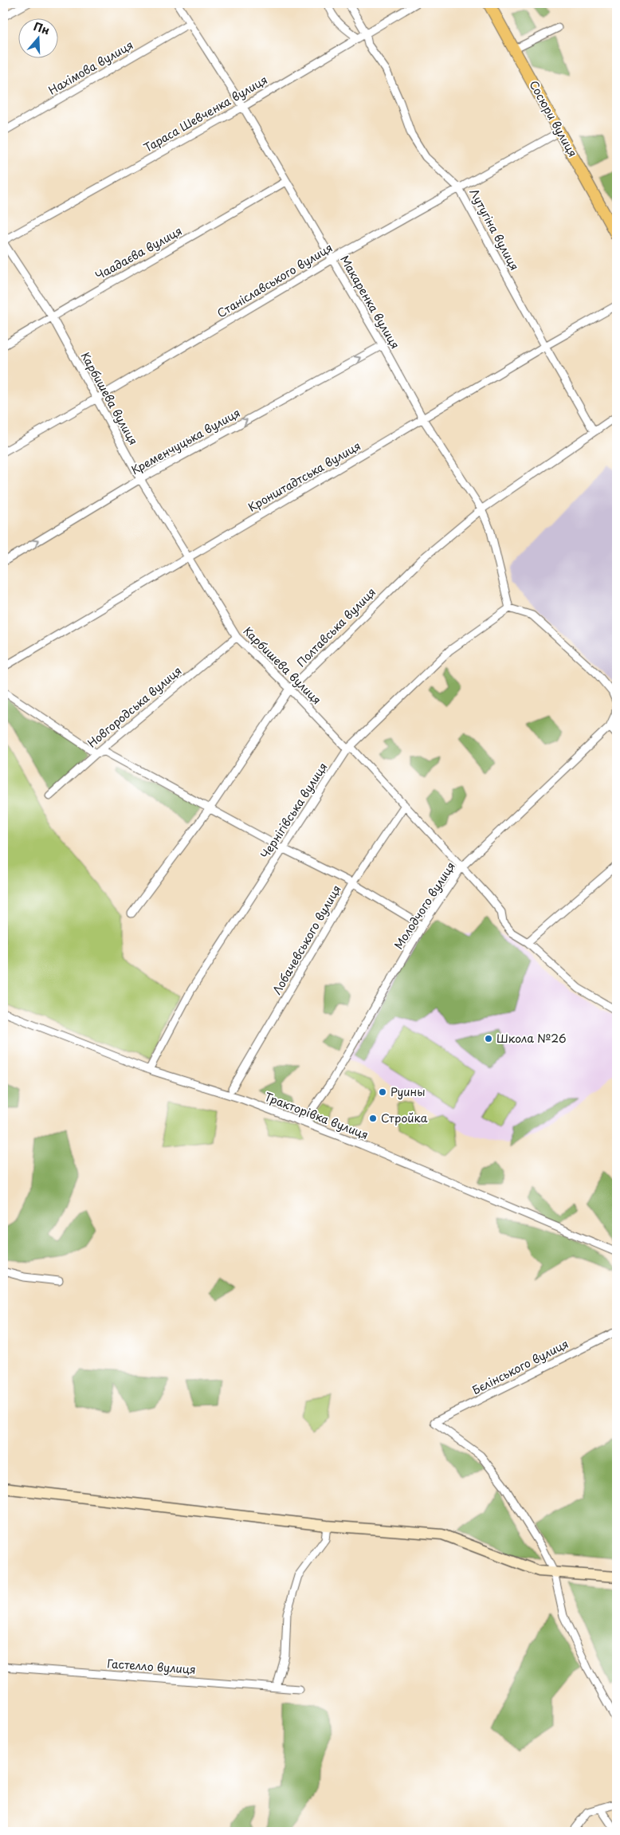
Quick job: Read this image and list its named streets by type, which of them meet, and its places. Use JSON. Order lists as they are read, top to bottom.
{
  "streets": {
    "main road": ["Сосюри вулиця"],
    "street": [
      "Нахімова вулиця",
      "Тараса Шевченка вулиця",
      "Лутугіна вулиця",
      "Чаадаєва вулиця",
      "Станіславського вулиця",
      "Макаренка вулиця",
      "Карбишева вулиця",
      "Кременчуцька вулиця",
      "Кронштадтська вулиця",
      "Полтавська вулиця",
      "Новгородська вулиця",
      "Чернігівська вулиця",
      "Молодчого вулиця",
      "Лобачевського вулиця",
      "Тракторівка вулиця",
      "Бєлінського вулиця",
      "Гастелло вулиця"
    ]
  },
  "crossings": [
    ["Нахімова вулиця", "Макаренка вулиця"],
    ["Тараса Шевченка вулиця", "Лутугіна вулиця"],
    ["Тараса Шевченка вулиця", "Макаренка вулиця"],
    ["Тараса Шевченка вулиця", "Карбишева вулиця"],
    ["Сосюри вулиця", "Станіславського вулиця"],
    ["Лутугіна вулиця", "Станіславського вулиця"],
    ["Лутугіна вулиця", "Кронштадтська вулиця"],
    ["Лутугіна вулиця", "Полтавська вулиця"],
    ["Чаадаєва вулиця", "Макаренка вулиця"],
    ["Чаадаєва вулиця", "Карбишева вулиця"],
    ["Станіславського вулиця", "Макаренка вулиця"],
    ["Станіславського вулиця", "Карбишева вулиця"],
    ["Макаренка вулиця", "Кременчуцька вулиця"],
    ["Макаренка вулиця", "Кронштадтська вулиця"],
    ["Макаренка вулиця", "Полтавська вулиця"],
    ["Макаренка вулиця", "Чернігівська вулиця"],
    ["Карбишева вулиця", "Кременчуцька вулиця"],
    ["Карбишева вулиця", "Кронштадтська вулиця"],
    ["Карбишева вулиця", "Полтавська вулиця"],
    ["Карбишева вулиця", "Новгородська вулиця"],
    ["Карбишева вулиця", "Чернігівська вулиця"],
    ["Карбишева вулиця", "Молодчого вулиця"],
    ["Карбишева вулиця", "Лобачевського вулиця"],
    ["Чернігівська вулиця", "Тракторівка вулиця"],
    ["Молодчого вулиця", "Тракторівка вулиця"]
  ],
  "one_way": ["Кременчуцька вулиця"],
  "places": ["Школа №26", "Руины", "Стройка"],
  "north": "top"
}
